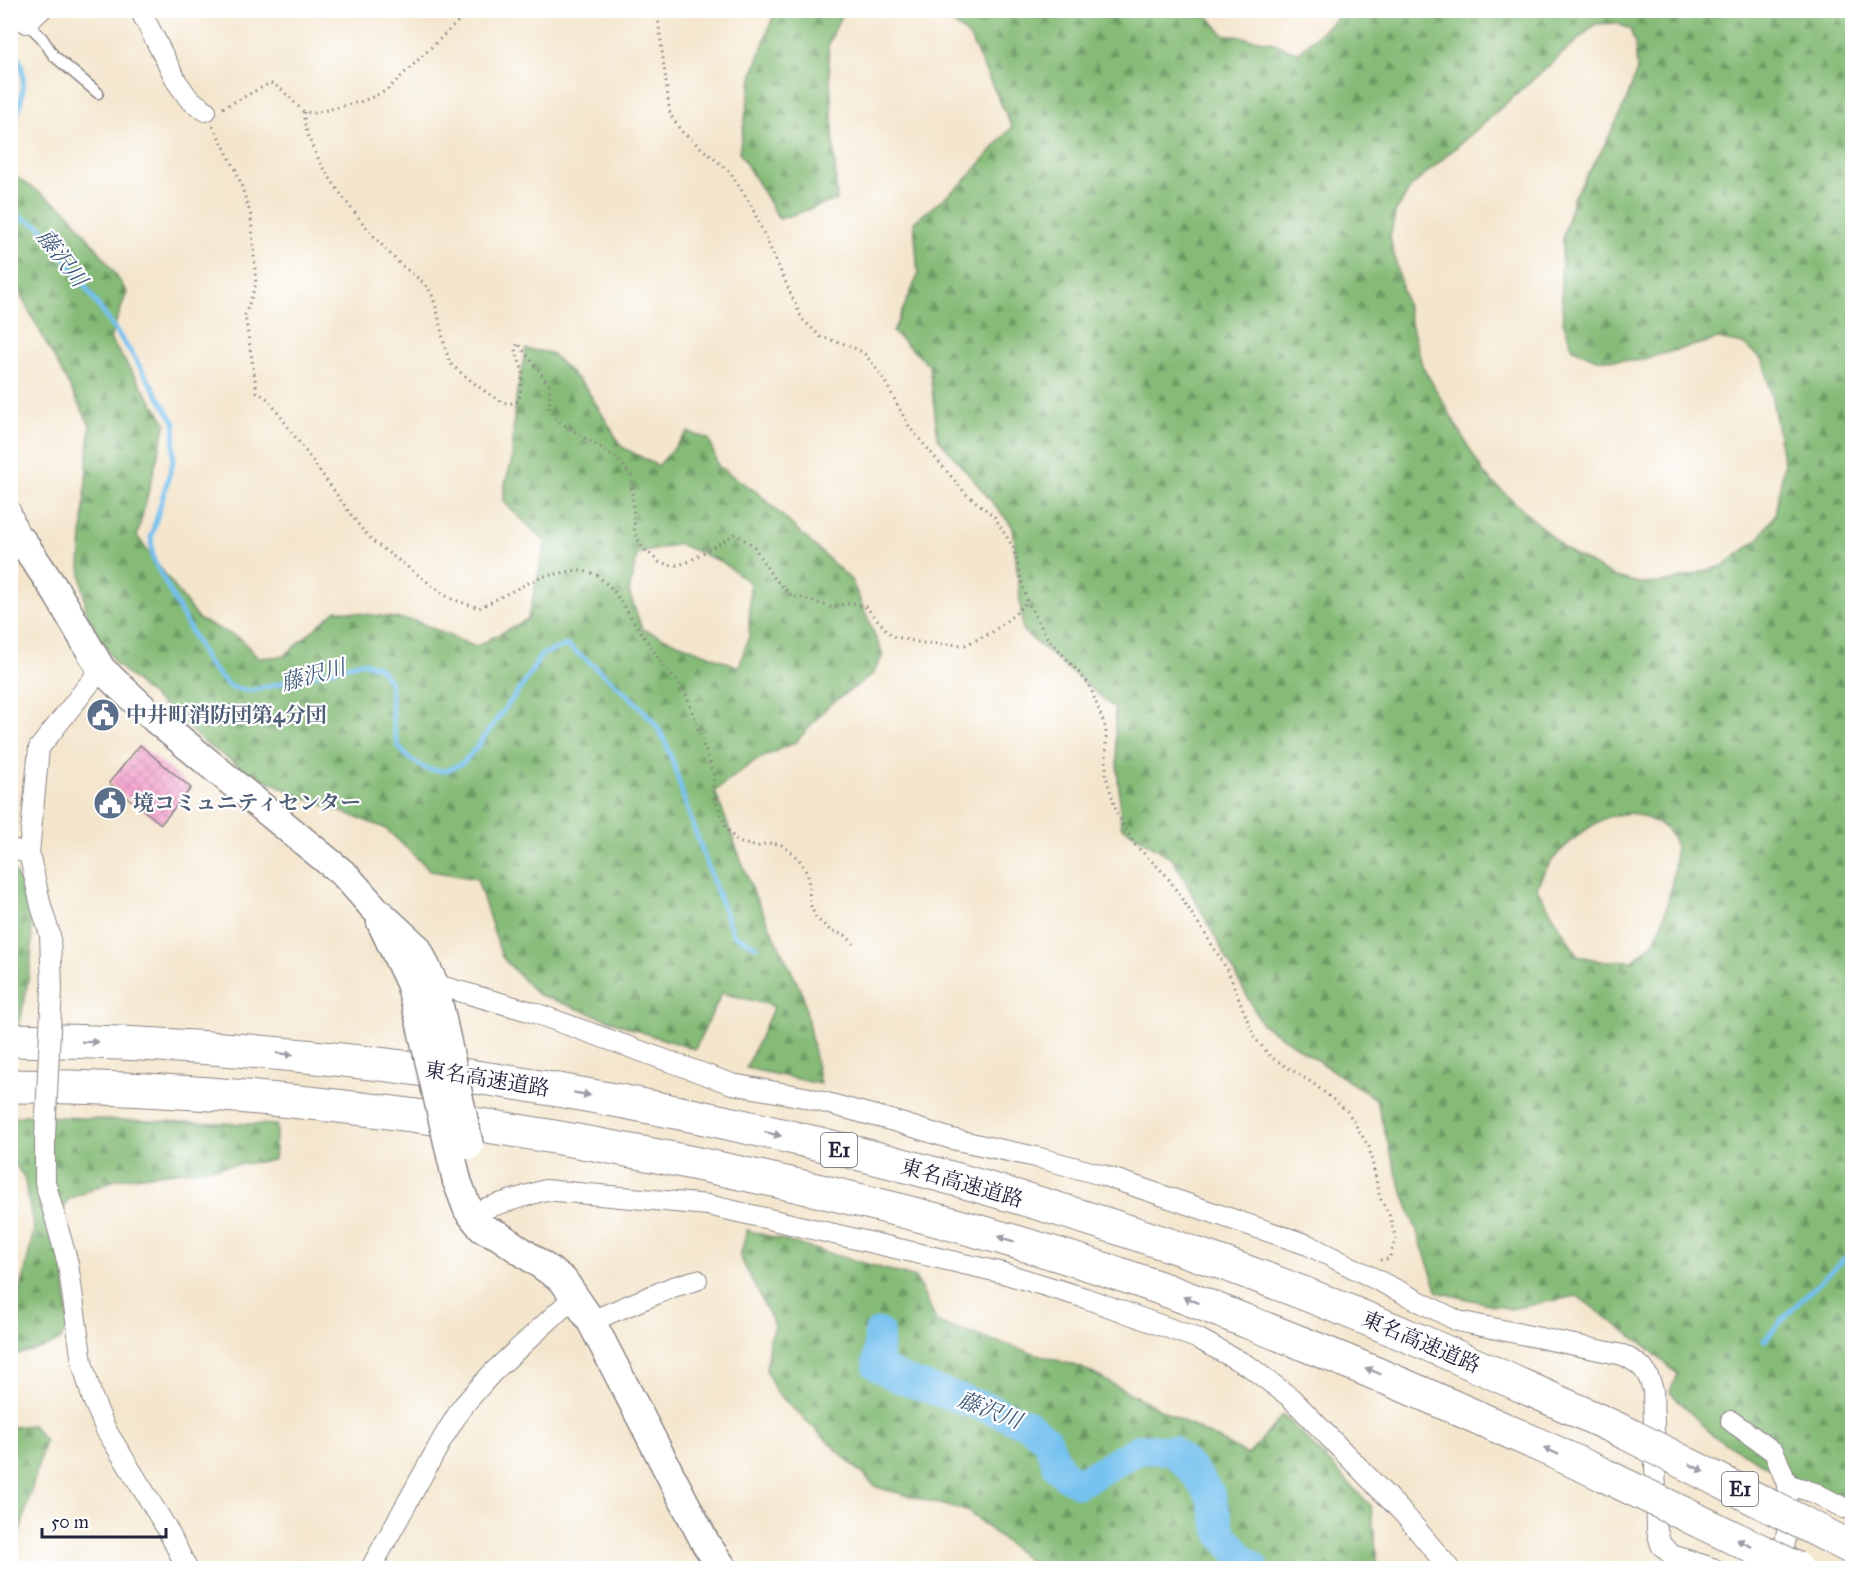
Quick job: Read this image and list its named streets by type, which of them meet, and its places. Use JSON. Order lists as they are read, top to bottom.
{
  "streets": {
    "highway": ["東名高速道路", "E1"]
  },
  "water": ["藤沢川"],
  "places": {
    "public building": ["中井町消防団第4分団", "境コミュニティセンター"]
  },
  "scale_bar": "50 m"
}
